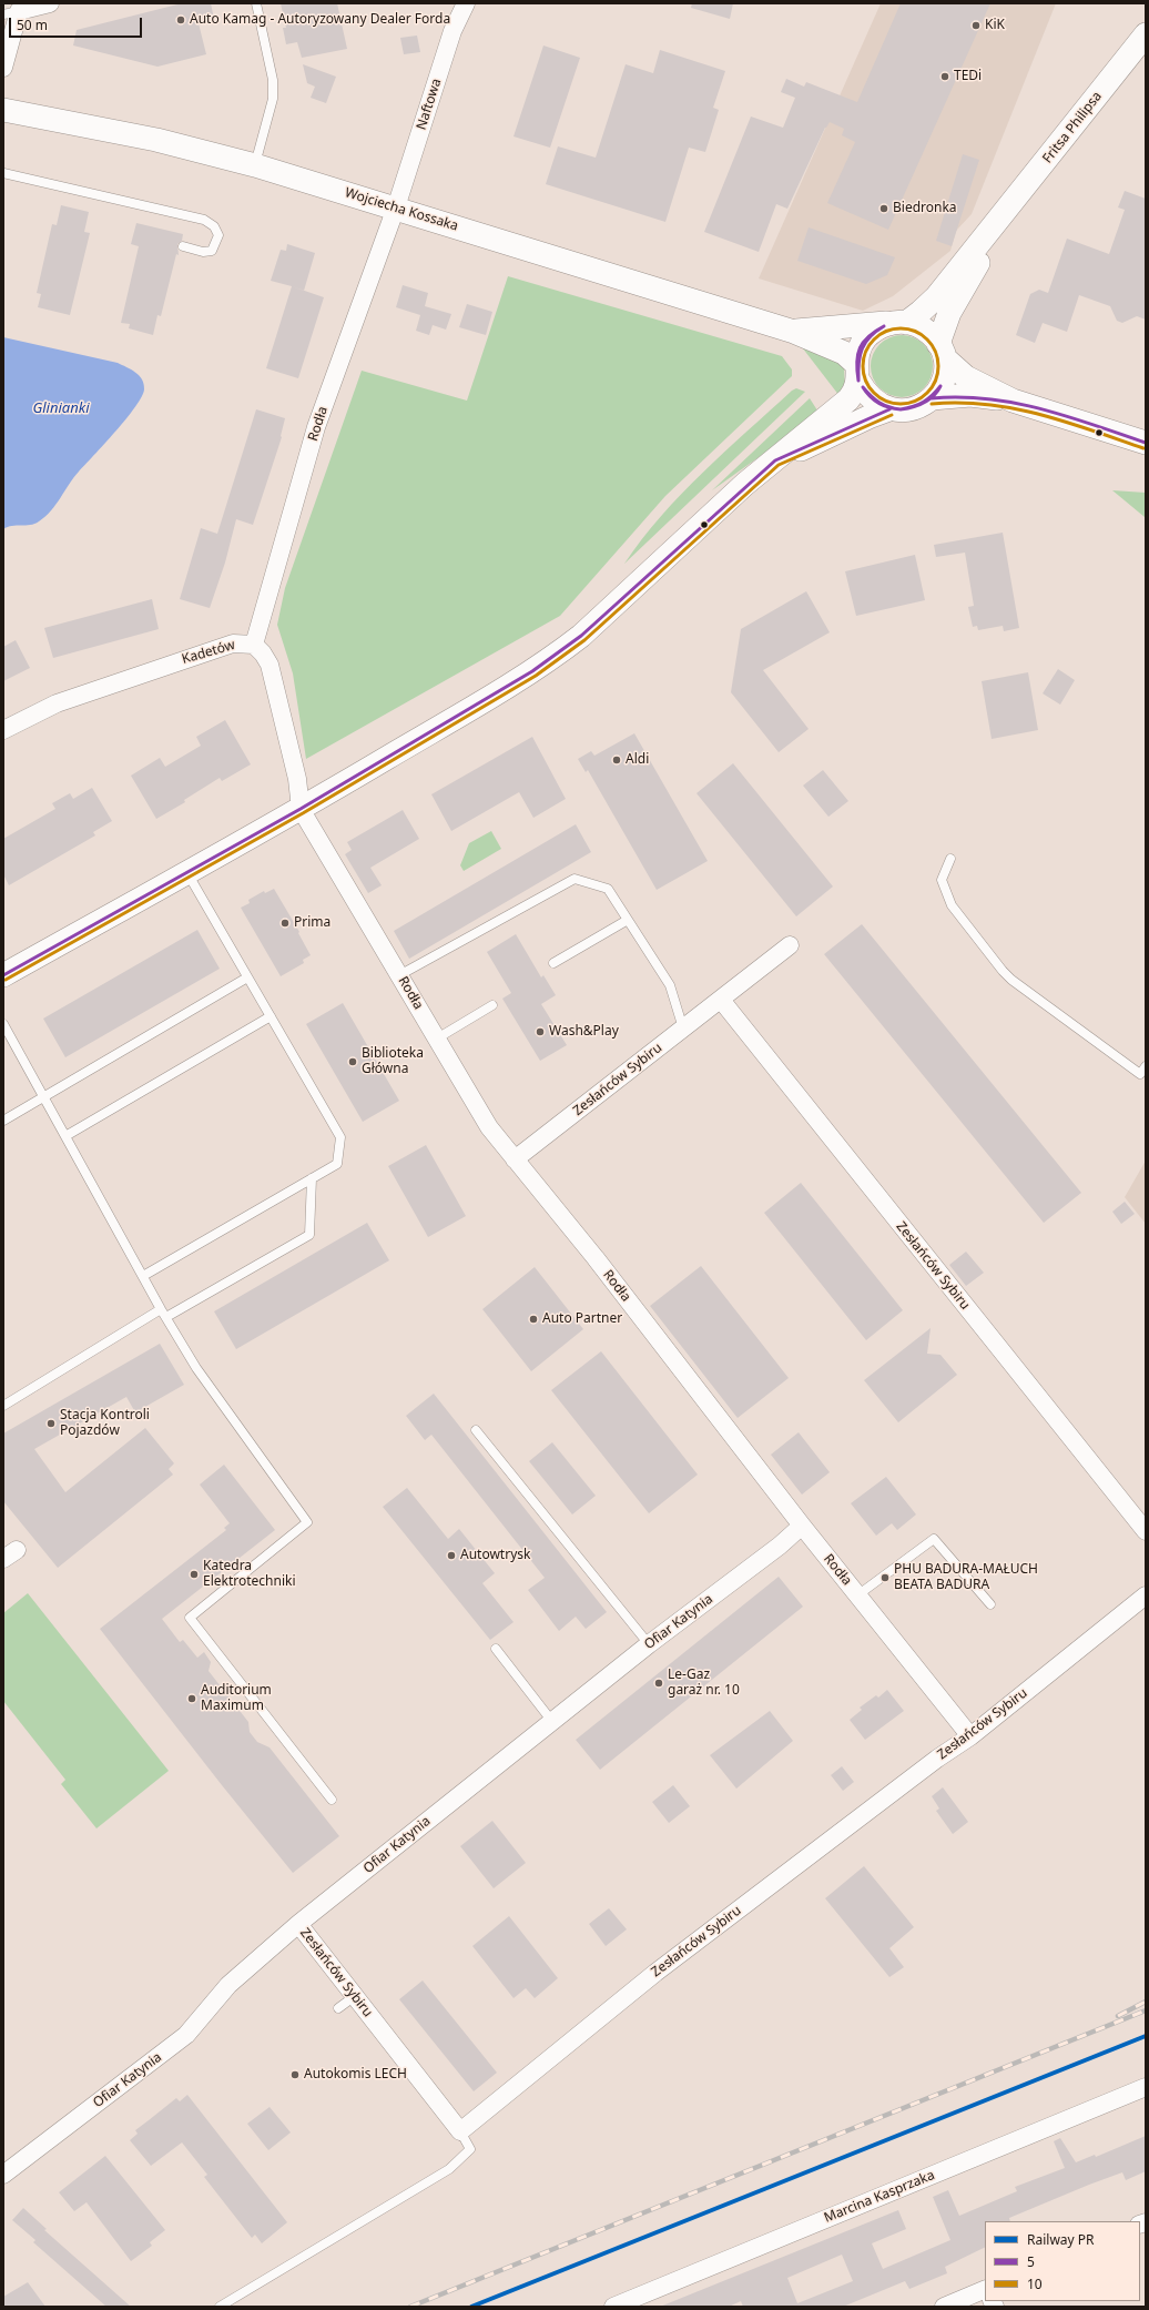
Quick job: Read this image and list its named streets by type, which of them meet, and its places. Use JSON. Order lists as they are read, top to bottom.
{
  "streets": {
    "street": [
      "Naftowa",
      "Fritsa Philipsa",
      "Wojciecha Kossaka",
      "Rodła",
      "Kadetów",
      "Zesłańców Sybiru",
      "Ofiar Katynia",
      "Marcina Kasprzaka"
    ]
  },
  "crossings": [
    ["Naftowa", "Wojciecha Kossaka"],
    ["Naftowa", "Rodła"],
    ["Fritsa Philipsa", "Wojciecha Kossaka"],
    ["Wojciecha Kossaka", "Rodła"],
    ["Rodła", "Kadetów"],
    ["Rodła", "Zesłańców Sybiru"],
    ["Rodła", "Ofiar Katynia"],
    ["Zesłańców Sybiru", "Ofiar Katynia"]
  ],
  "water": ["Glinianki"],
  "places": [
    "Auto Kamag - Autoryzowany Dealer Forda",
    "KiK",
    "TEDi",
    "Biedronka",
    "Aldi",
    "Prima",
    "Wash&Play",
    "Biblioteka Główna",
    "Auto Partner",
    "Stacja Kontroli Pojazdów",
    "Autowtrysk",
    "Katedra Elektrotechniki",
    "PHU BADURA-MAŁUCH BEATA BADURA",
    "Le-Gaz garaż nr. 10",
    "Auditorium Maximum",
    "Autokomis LECH"
  ],
  "lines": ["transit line 5", "transit line 10", "rail line PR"],
  "legend": ["Railway PR", "5", "10"],
  "scale_bar": "50 m"
}
